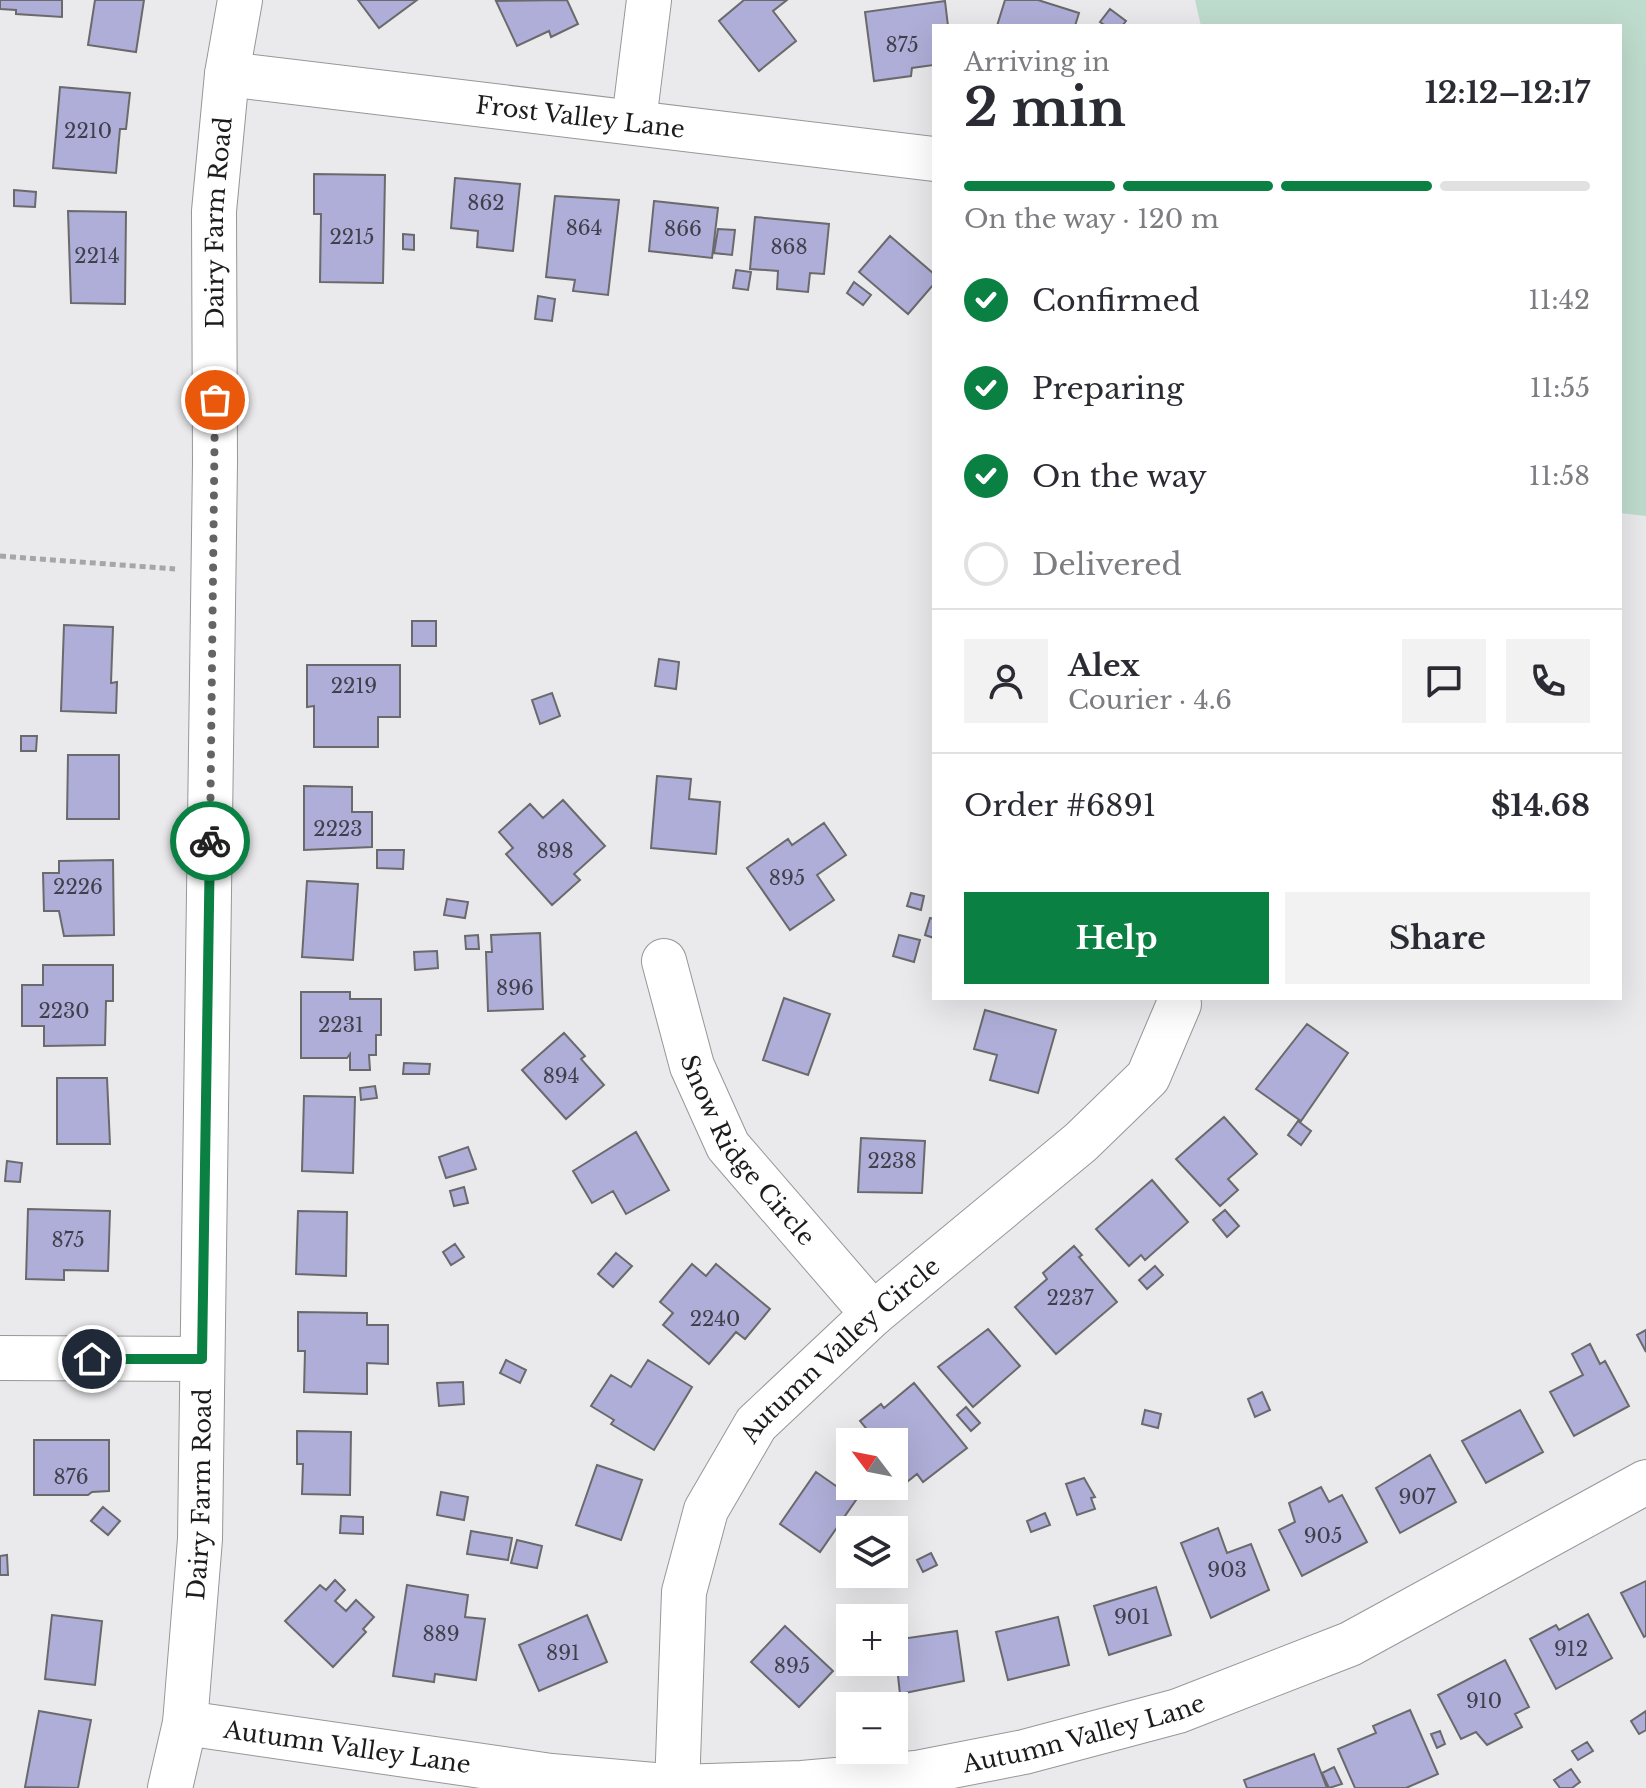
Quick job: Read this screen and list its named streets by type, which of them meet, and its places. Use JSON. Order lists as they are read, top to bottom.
{
  "streets": {
    "street": [
      "Frost Valley Lane",
      "Dairy Farm Road",
      "Snow Ridge Circle",
      "Autumn Valley Circle",
      "Autumn Valley Lane"
    ]
  },
  "crossings": [
    ["Frost Valley Lane", "Dairy Farm Road"],
    ["Dairy Farm Road", "Autumn Valley Lane"],
    ["Snow Ridge Circle", "Autumn Valley Circle"],
    ["Autumn Valley Circle", "Autumn Valley Lane"]
  ],
  "house_numbers": [
    "875",
    "2210",
    "862",
    "864",
    "866",
    "2215",
    "868",
    "2214",
    "2219",
    "2223",
    "898",
    "895",
    "2226",
    "896",
    "2230",
    "2231",
    "894",
    "2238",
    "875",
    "2237",
    "2240",
    "876",
    "907",
    "905",
    "903",
    "901",
    "889",
    "912",
    "891",
    "895",
    "910"
  ],
  "north": "top left",
  "page": {
    "heading": ["2 min", "Arriving in", "12:12–12:17"],
    "panel": [
      "Alex",
      "Courier · 4.6",
      "Order #6891",
      "$14.68"
    ],
    "bar": "On the way · 120 m",
    "list": [
      ["Confirmed", "11:42"],
      ["Preparing", "11:55"],
      ["On the way", "11:58"],
      "Delivered"
    ],
    "buttons": ["Help", "Share"],
    "map_buttons": ["+", "−"]
  }
}
